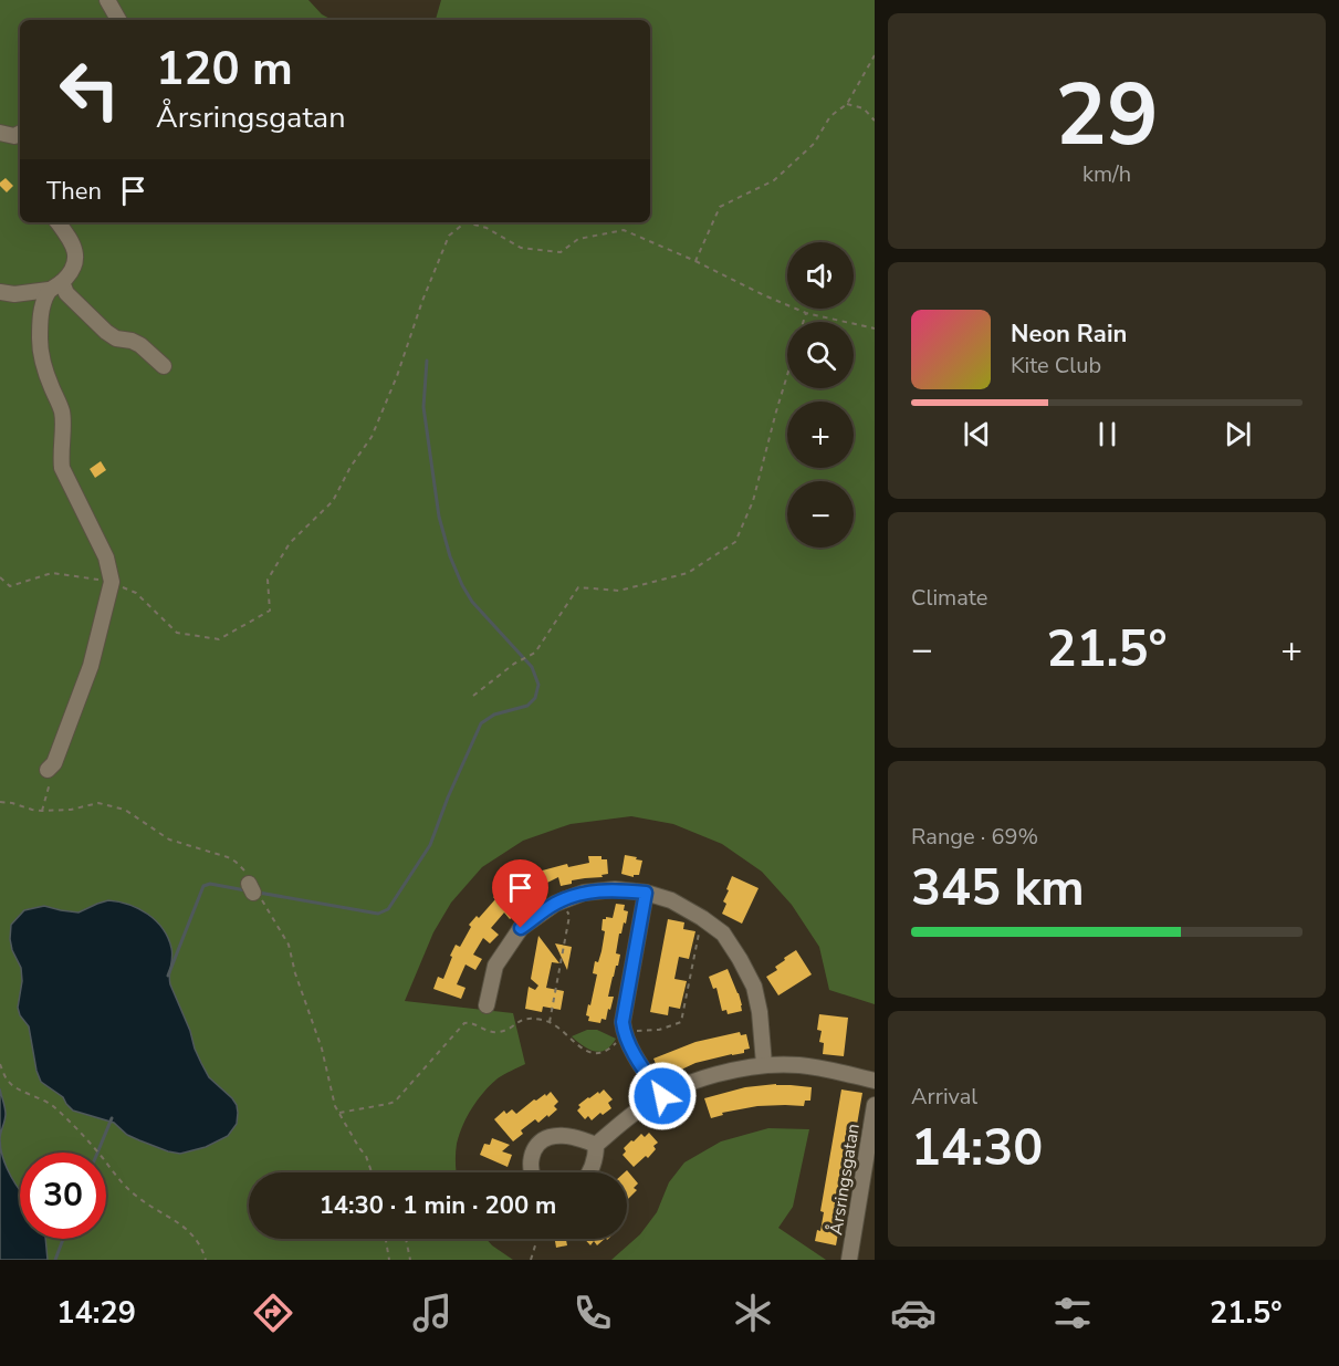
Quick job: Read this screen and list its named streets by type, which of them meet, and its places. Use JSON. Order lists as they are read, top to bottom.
{
  "streets": {
    "street": ["Årsringsgatan"]
  },
  "page": {
    "tile": [
      ["29", "km/h"],
      "Climate",
      ["Range · 69%", "345 km"],
      ["Arrival", "14:30"]
    ],
    "turn": ["120 m", "Årsringsgatan"],
    "then": "Then",
    "map_buttons": ["+", "−"],
    "song": ["Neon Rain", "Kite Club"],
    "heat": ["−", "21.5°", "+"],
    "limit": "30",
    "trip": "14:30 · 1 min · 200 m",
    "tabs": ["14:29", "21.5°"]
  }
}
